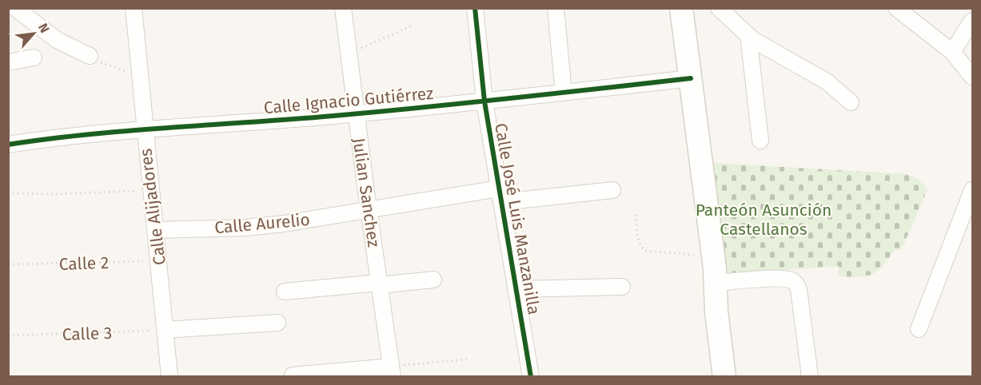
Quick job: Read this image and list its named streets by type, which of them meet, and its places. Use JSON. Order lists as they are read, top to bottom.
{
  "streets": {
    "street": [
      "Calle Ignacio Gutiérrez",
      "Julian Sanchez",
      "Calle Alijadores",
      "Calle José Luis Manzanilla",
      "Calle Aurelio"
    ],
    "path": ["Calle 2", "Calle 3"]
  },
  "crossings": [
    ["Calle Ignacio Gutiérrez", "Julian Sanchez"],
    ["Calle Ignacio Gutiérrez", "Calle Alijadores"],
    ["Calle Ignacio Gutiérrez", "Calle José Luis Manzanilla"],
    ["Julian Sanchez", "Calle Aurelio"],
    ["Calle Alijadores", "Calle Aurelio"],
    ["Calle Alijadores", "Calle 2"],
    ["Calle Alijadores", "Calle 3"],
    ["Calle José Luis Manzanilla", "Calle Aurelio"]
  ],
  "parks": ["Panteón Asunción Castellanos"],
  "north": "top right"
}
